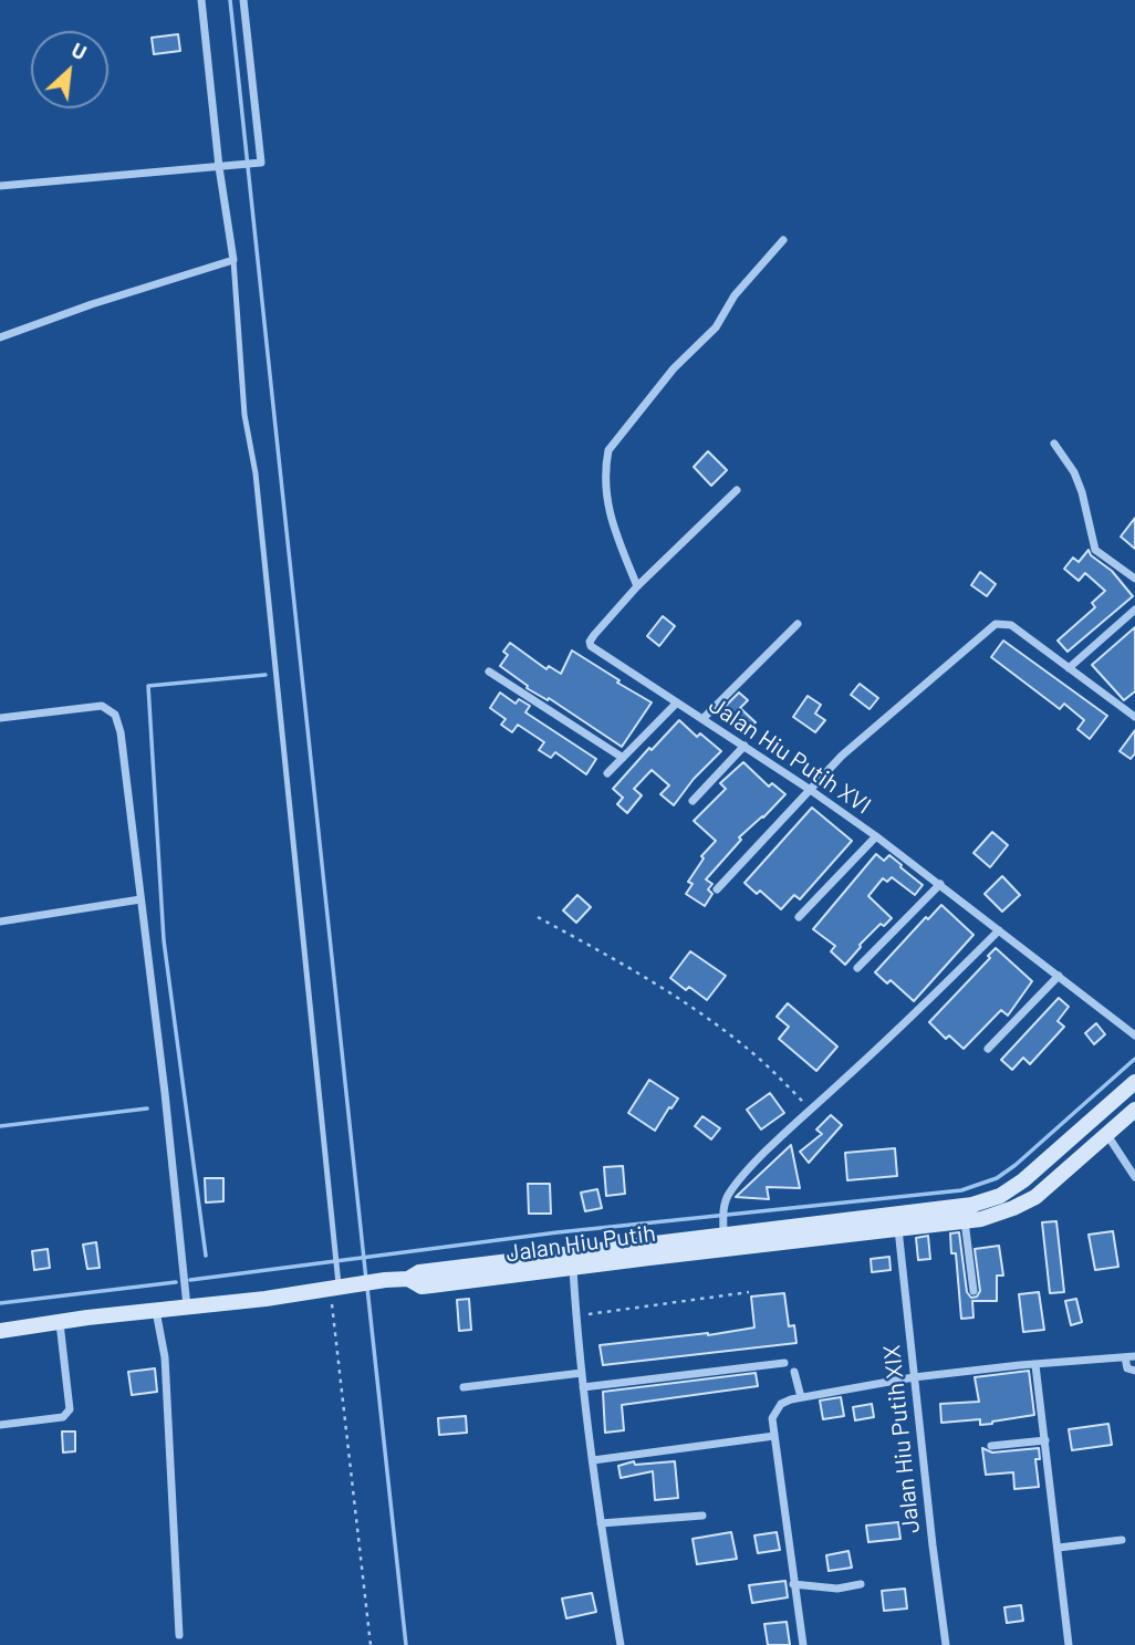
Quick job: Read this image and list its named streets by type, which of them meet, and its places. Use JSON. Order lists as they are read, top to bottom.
{
  "streets": {
    "street": ["Jalan Hiu Putih XVI", "Jalan Hiu Putih", "Jalan Hiu Putih XIX"]
  },
  "crossings": [
    ["Jalan Hiu Putih", "Jalan Hiu Putih XIX"]
  ],
  "north": "top right"
}
